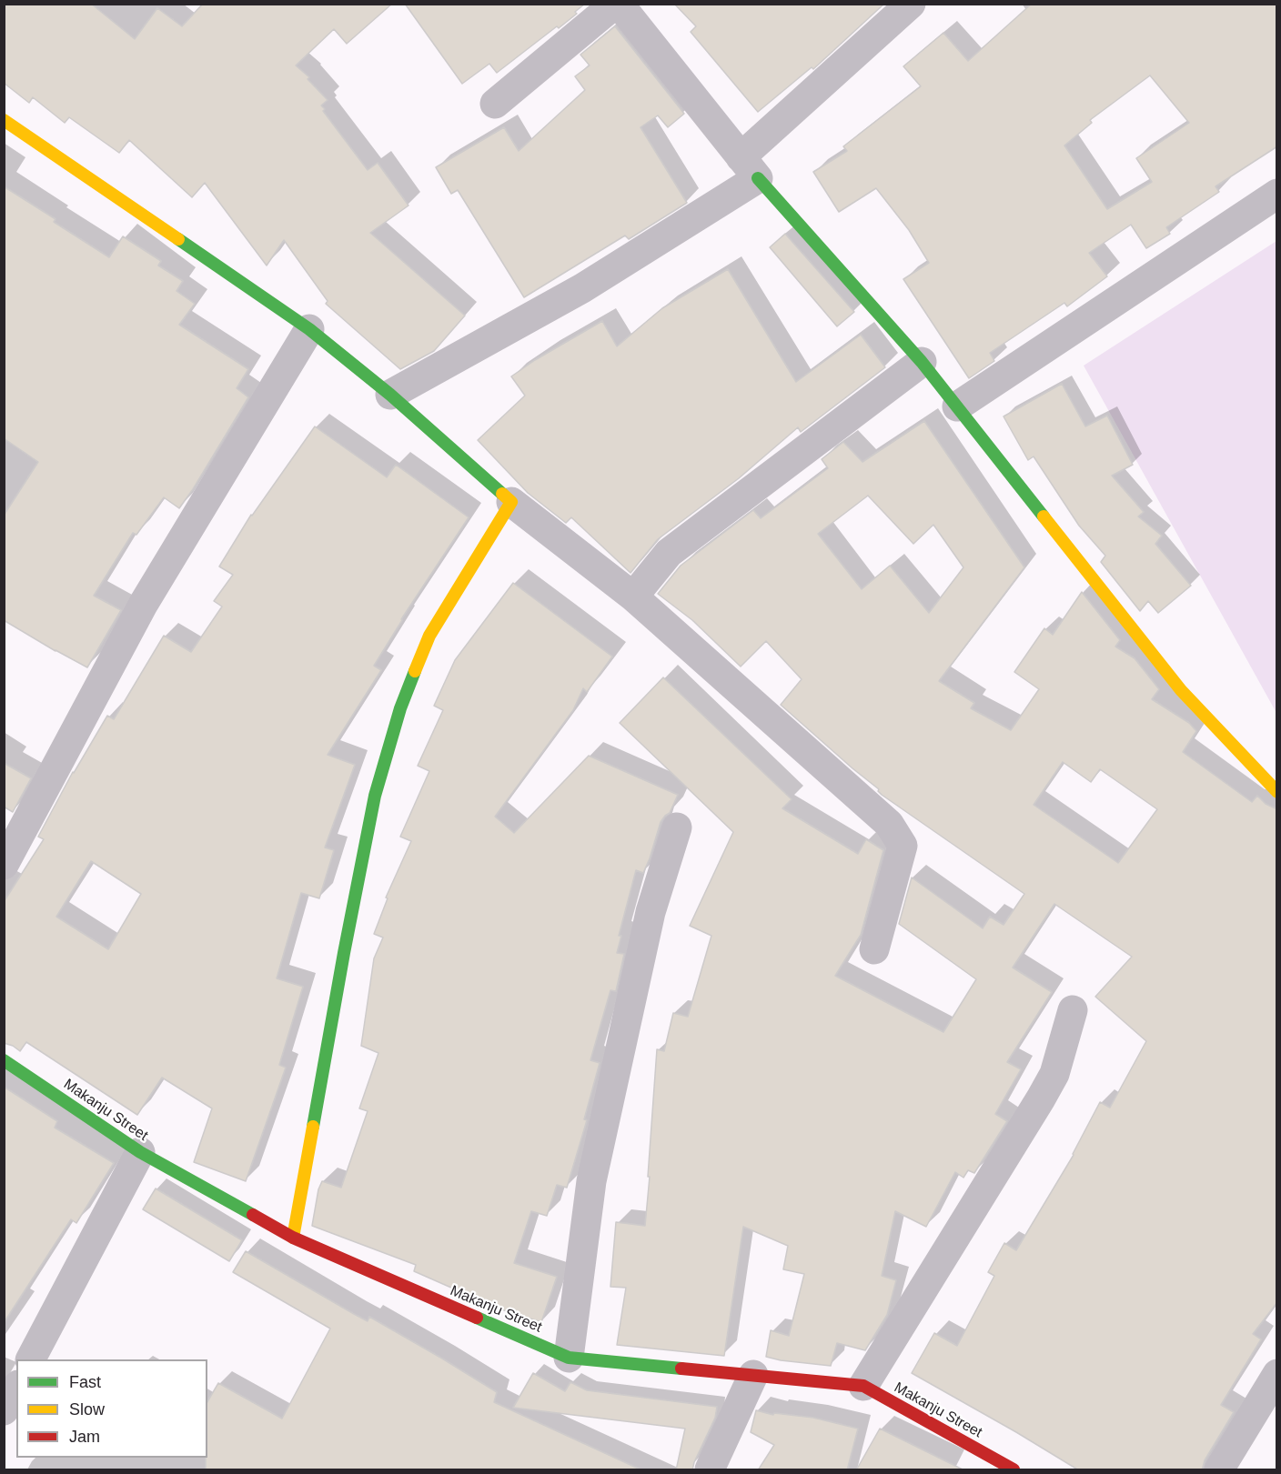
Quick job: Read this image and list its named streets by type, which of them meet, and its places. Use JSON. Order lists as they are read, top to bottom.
{
  "streets": {
    "street": ["Makanju Street"]
  },
  "legend": ["Fast", "Slow", "Jam"]
}
